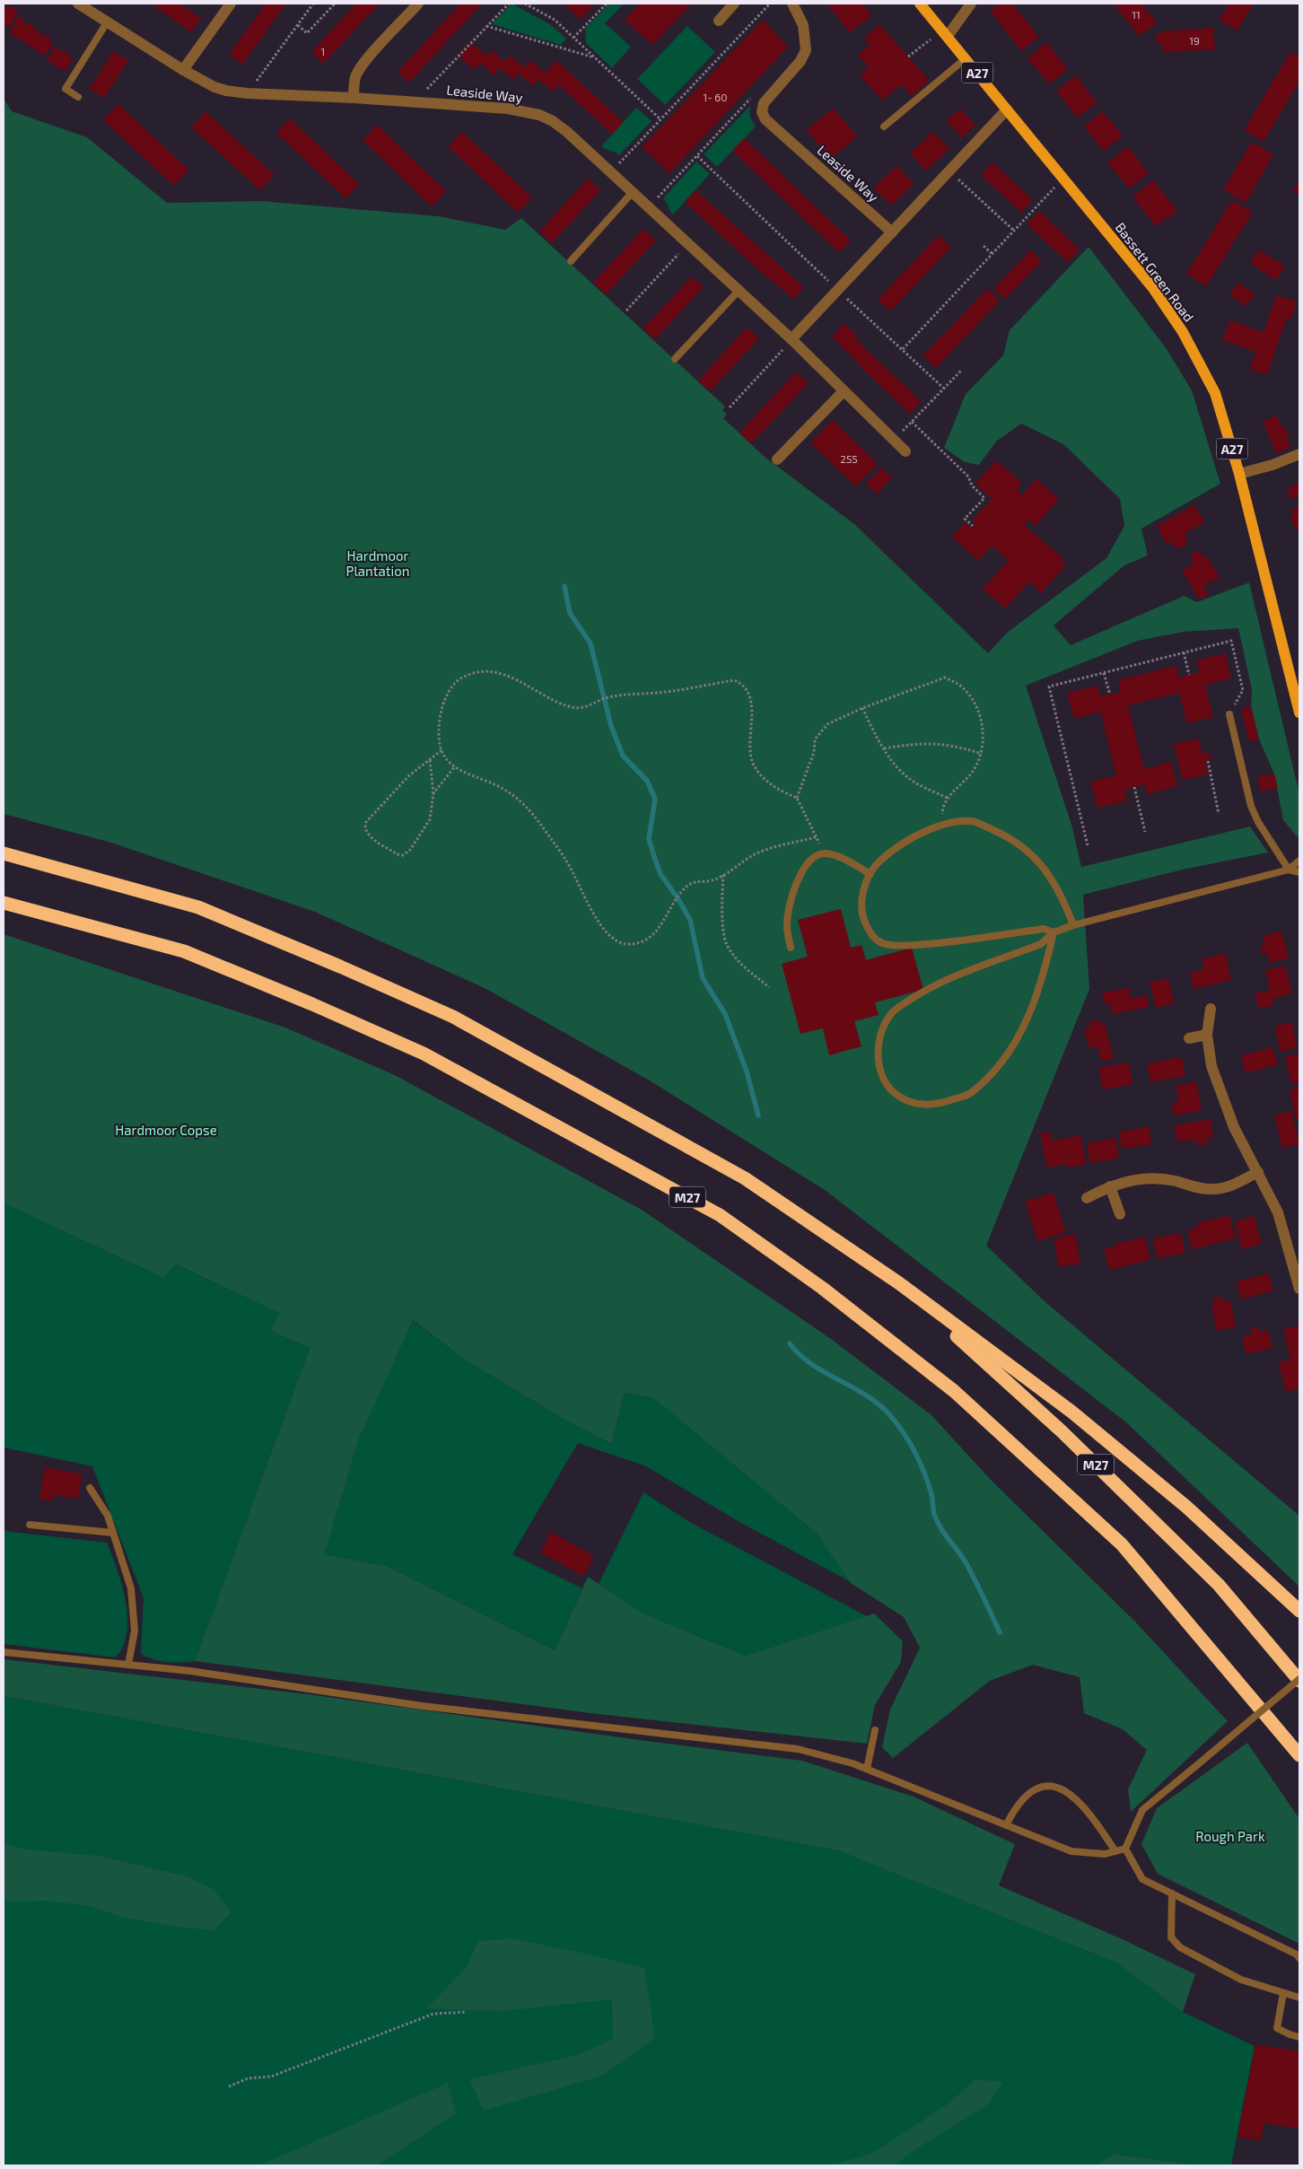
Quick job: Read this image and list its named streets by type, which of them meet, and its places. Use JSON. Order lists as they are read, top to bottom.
{
  "streets": {
    "highway": ["M27"],
    "main road": ["A27", "Bassett Green Road"],
    "street": ["Leaside Way"]
  },
  "parks": ["Hardmoor Plantation", "Hardmoor Copse", "Rough Park"],
  "house_numbers": [
    "11",
    "19",
    "1",
    "1- 60",
    "255"
  ]
}
